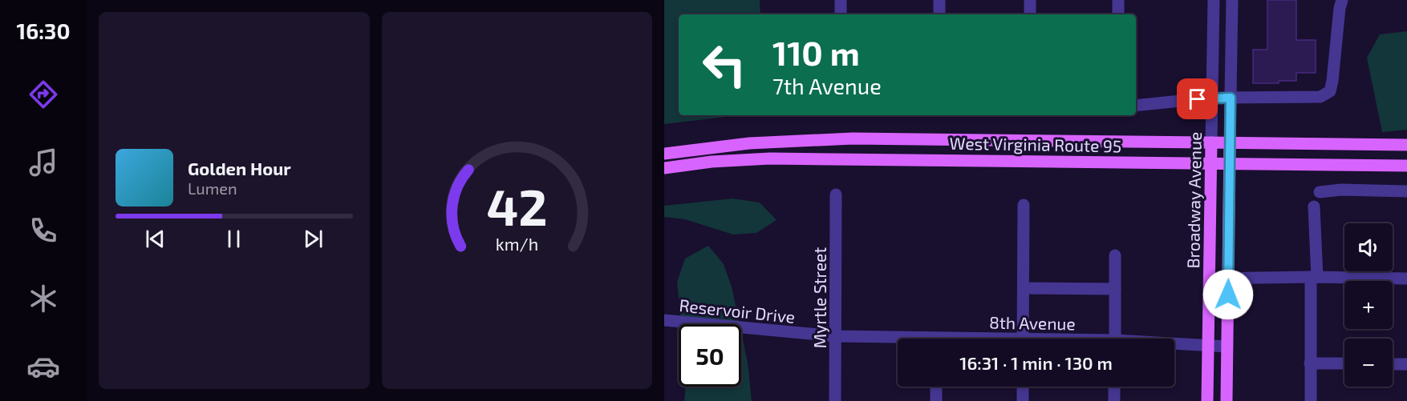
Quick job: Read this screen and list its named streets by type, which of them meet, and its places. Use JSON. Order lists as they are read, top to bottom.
{
  "streets": {
    "main road": ["West Virginia Route 95", "Broadway Avenue"],
    "street": ["Myrtle Street", "Reservoir Drive", "8th Avenue"]
  },
  "crossings": [
    ["West Virginia Route 95", "Broadway Avenue"],
    ["Broadway Avenue", "8th Avenue"],
    ["Myrtle Street", "Reservoir Drive"],
    ["Myrtle Street", "8th Avenue"],
    ["Reservoir Drive", "8th Avenue"]
  ],
  "page": {
    "tabs": "16:30",
    "turn": ["110 m", "7th Avenue"],
    "song": ["Golden Hour", "Lumen"],
    "map_buttons": ["+", "−"],
    "limit": "50",
    "trip": "16:31 · 1 min · 130 m",
    "gauge": ["42", "km/h"]
  }
}
